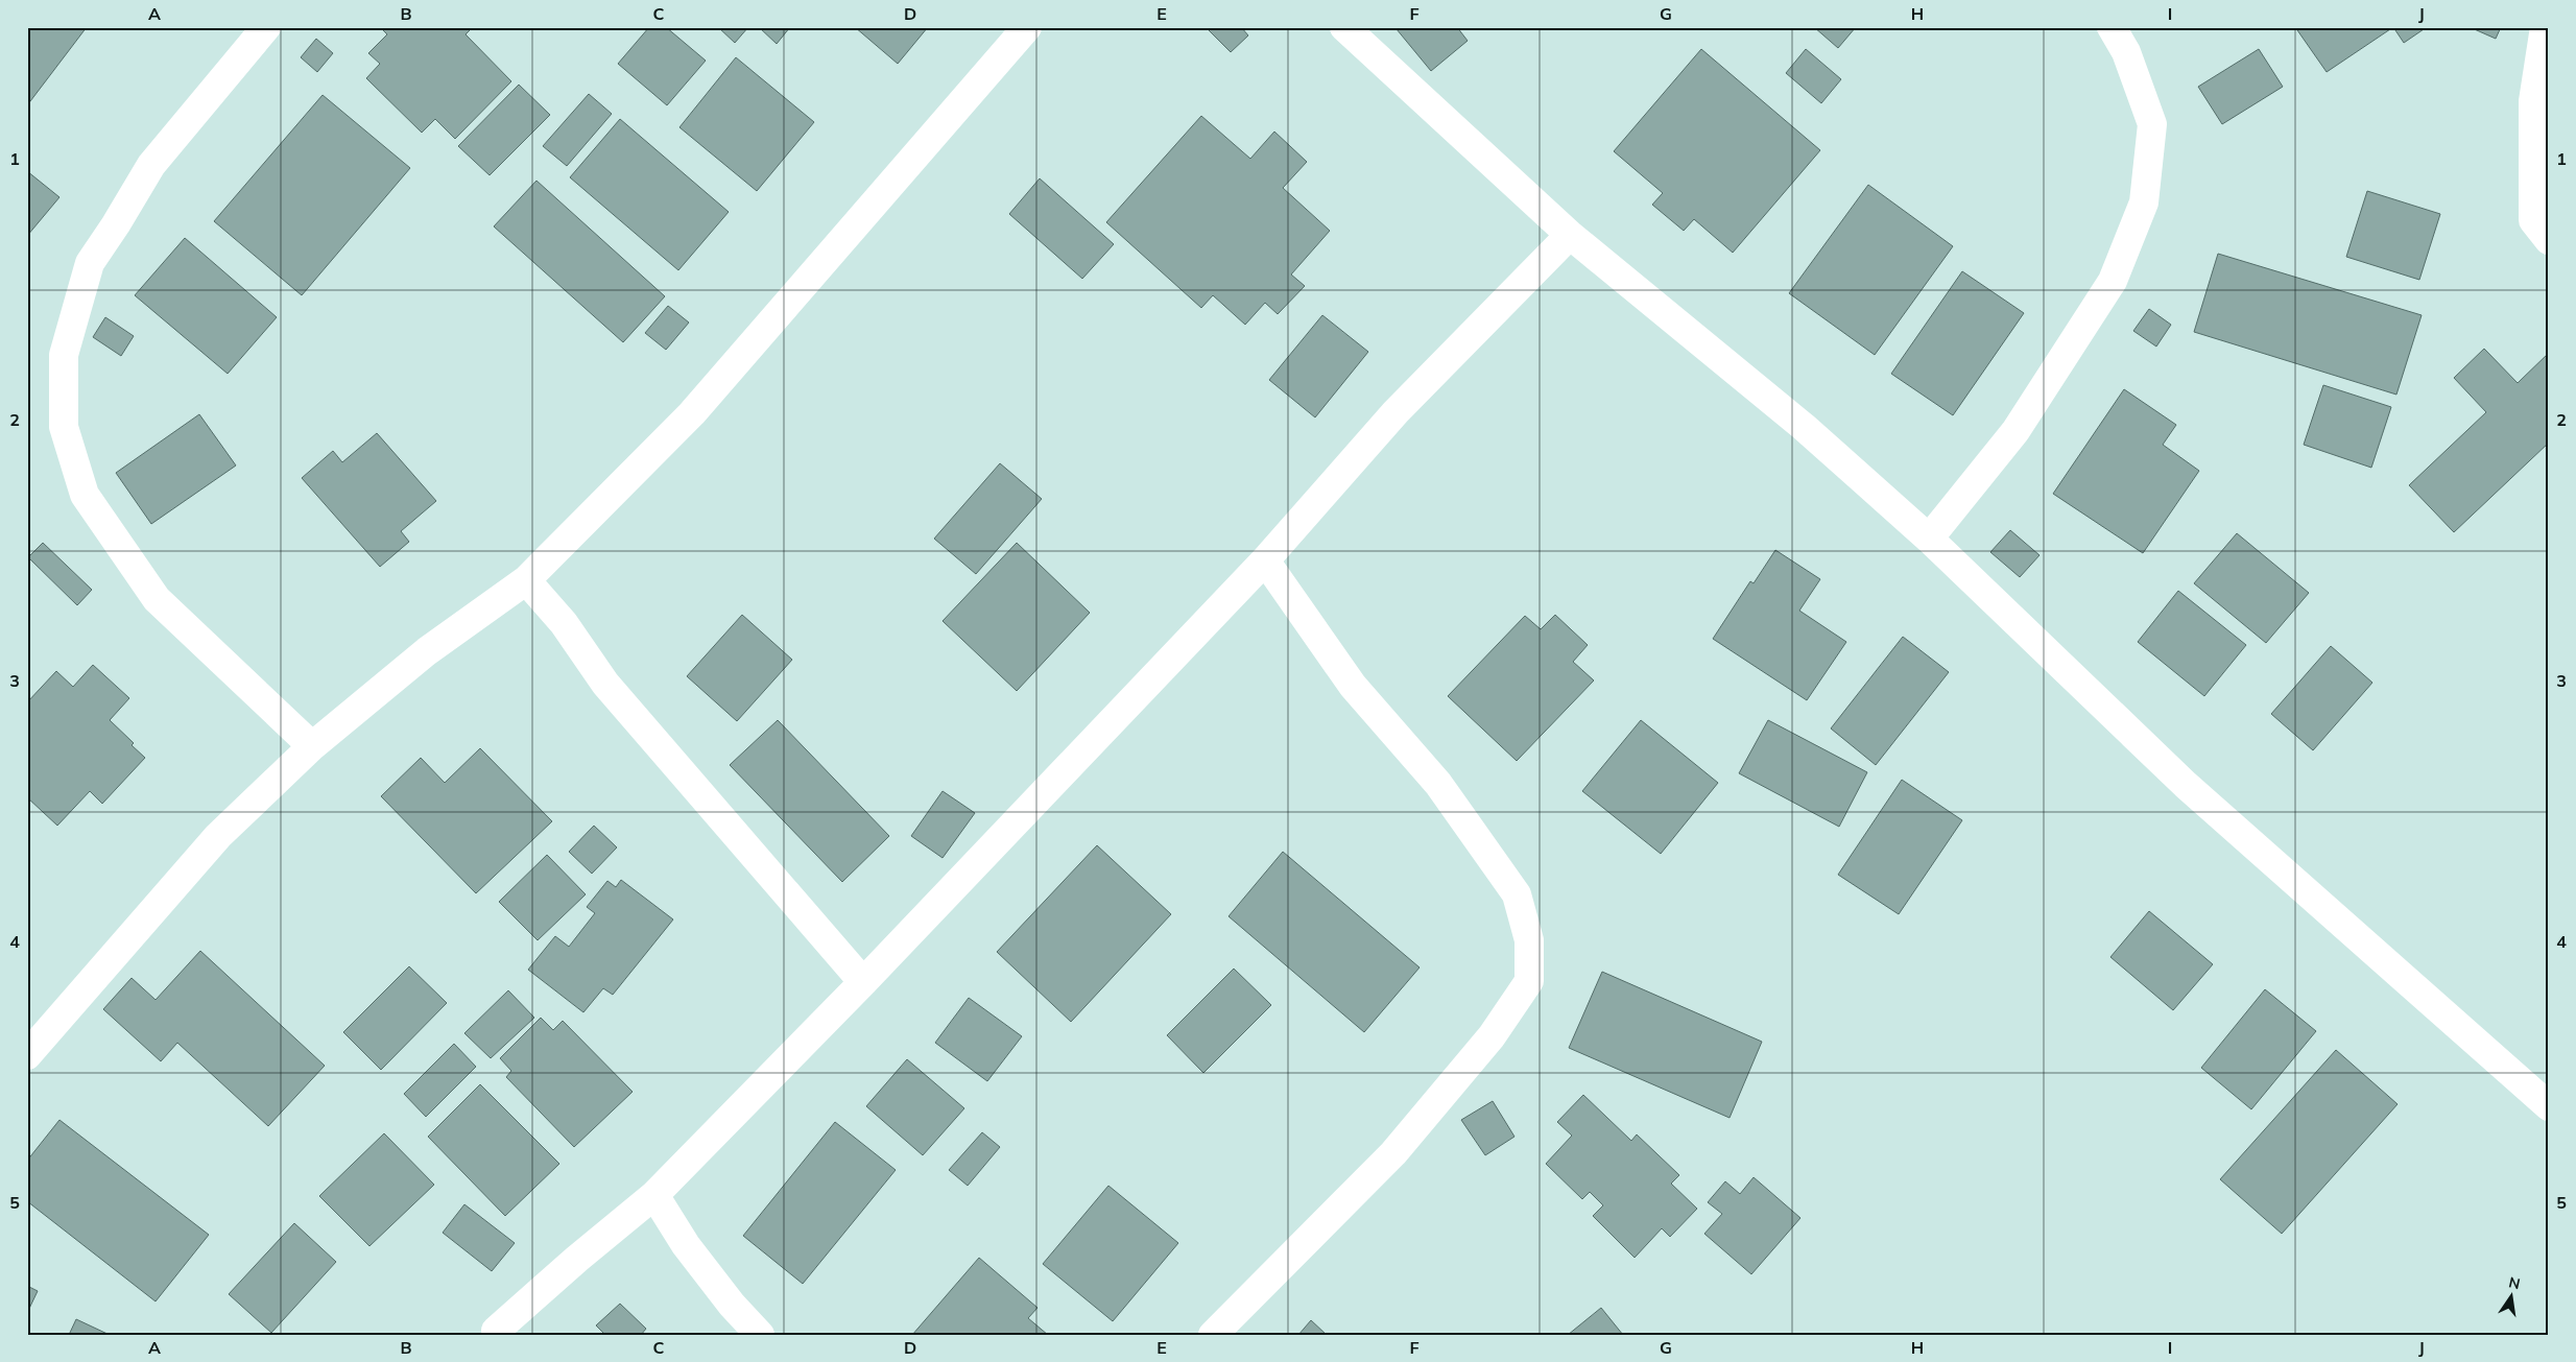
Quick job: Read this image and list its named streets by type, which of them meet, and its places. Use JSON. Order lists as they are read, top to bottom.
{
  "north": "top",
  "grid": {
    "columns": [
      "A",
      "B",
      "C",
      "D",
      "E",
      "F",
      "G",
      "H",
      "I",
      "J"
    ],
    "rows": [
      "1",
      "2",
      "3",
      "4",
      "5"
    ]
  }
}
